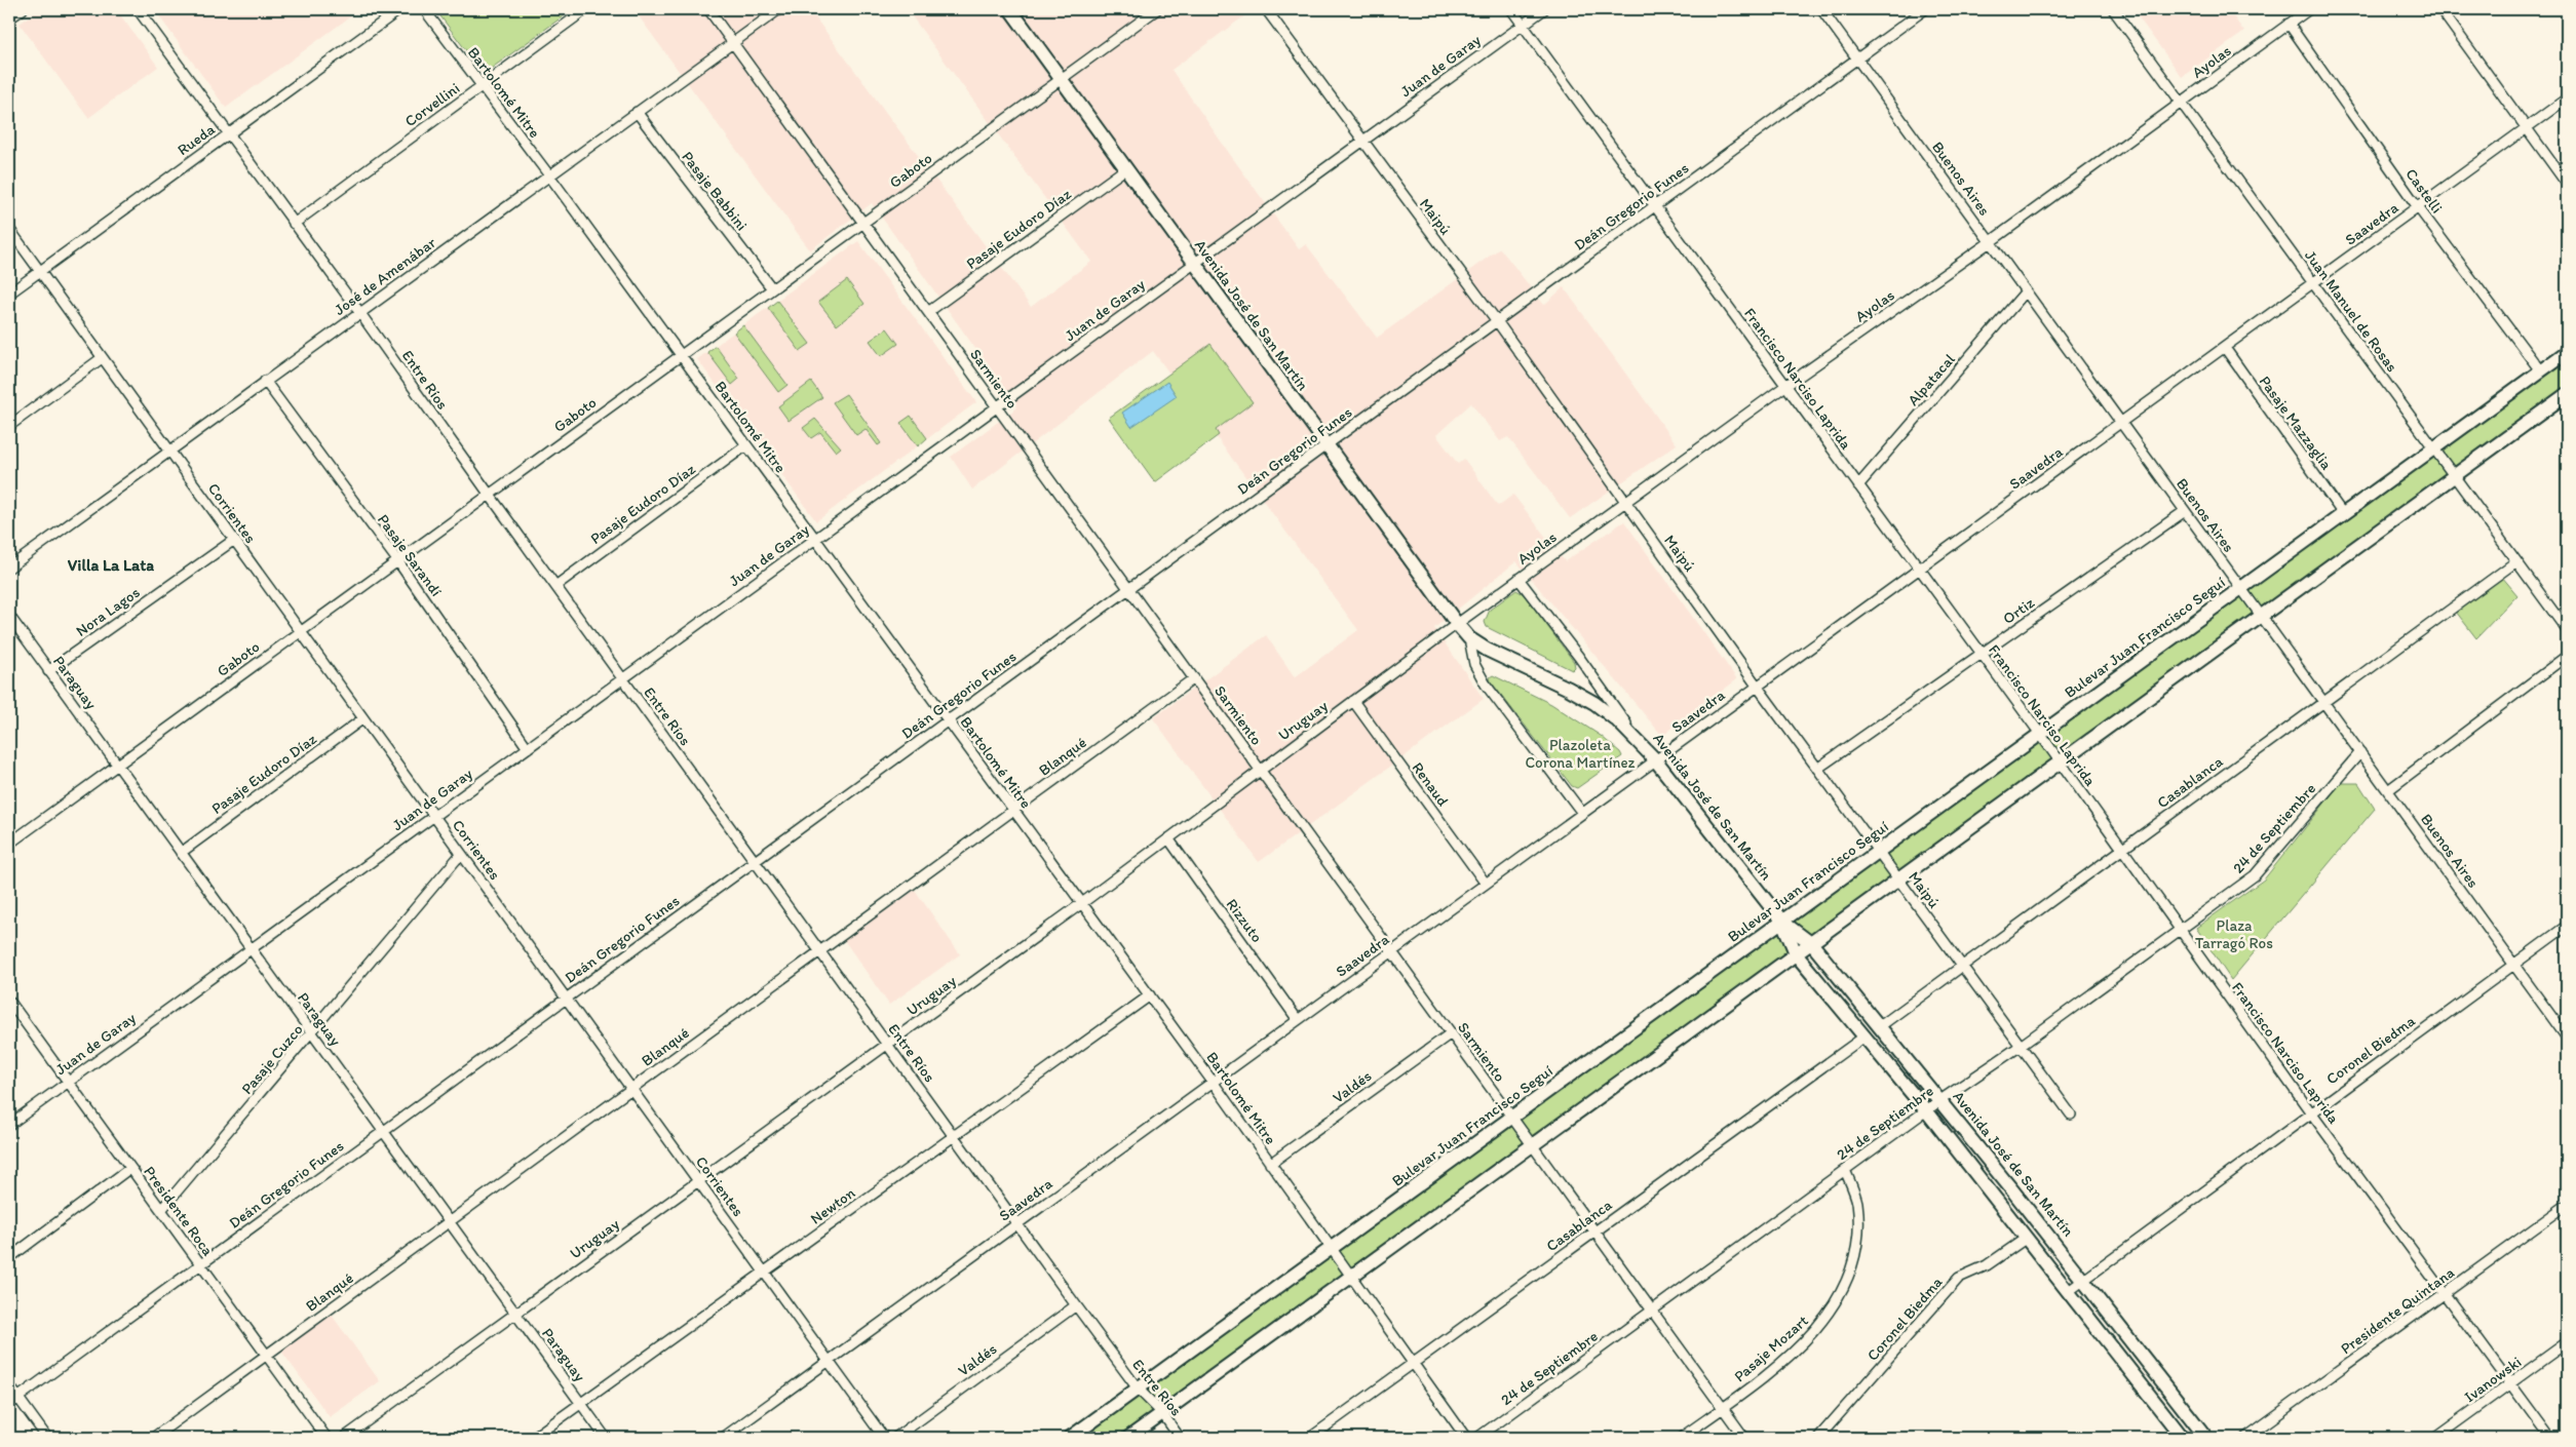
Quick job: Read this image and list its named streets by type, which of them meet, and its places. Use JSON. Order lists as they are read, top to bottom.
{
  "streets": {
    "main road": ["Avenida José de San Martín", "Bulevar Juan Francisco Seguí"],
    "street": [
      "Ayolas",
      "Juan de Garay",
      "Bartolomé Mitre",
      "Corvellini",
      "Rueda",
      "Gaboto",
      "Buenos Aires",
      "Pasaje Babbini",
      "Castelli",
      "Deán Gregorio Funes",
      "Maipú",
      "Saavedra",
      "Pasaje Eudoro Díaz",
      "José de Amenábar",
      "Juan Manuel de Rosas",
      "Sarmiento",
      "Francisco Narciso Laprida",
      "Entre Ríos",
      "Alpatacal",
      "Pasaje Mazzaglia",
      "Corrientes",
      "Pasaje Sarandí",
      "Ortiz",
      "Nora Lagos",
      "Paraguay",
      "Uruguay",
      "Blanqué",
      "Casablanca",
      "Renaud",
      "24 de Septiembre",
      "Rizzuto",
      "Coronel Biedma",
      "Pasaje Cuzco",
      "Valdés",
      "Newton",
      "Presidente Roca",
      "Presidente Quintana",
      "Pasaje Mozart",
      "Ivanowski"
    ]
  },
  "crossings": [
    ["Ayolas", "Buenos Aires"],
    ["Ayolas", "Castelli"],
    ["Ayolas", "Maipú"],
    ["Ayolas", "Juan Manuel de Rosas"],
    ["Ayolas", "Avenida José de San Martín"],
    ["Ayolas", "Francisco Narciso Laprida"],
    ["Ayolas", "Uruguay"],
    ["Juan de Garay", "Bartolomé Mitre"],
    ["Juan de Garay", "Maipú"],
    ["Juan de Garay", "Avenida José de San Martín"],
    ["Juan de Garay", "Sarmiento"],
    ["Juan de Garay", "Francisco Narciso Laprida"],
    ["Juan de Garay", "Entre Ríos"],
    ["Juan de Garay", "Corrientes"],
    ["Juan de Garay", "Pasaje Sarandí"],
    ["Juan de Garay", "Paraguay"],
    ["Juan de Garay", "Presidente Roca"],
    ["Bartolomé Mitre", "Corvellini"],
    ["Bartolomé Mitre", "Gaboto"],
    ["Bartolomé Mitre", "Deán Gregorio Funes"],
    ["Bartolomé Mitre", "Saavedra"],
    ["Bartolomé Mitre", "Pasaje Eudoro Díaz"],
    ["Bartolomé Mitre", "José de Amenábar"],
    ["Bartolomé Mitre", "Bulevar Juan Francisco Seguí"],
    ["Bartolomé Mitre", "Uruguay"],
    ["Bartolomé Mitre", "Blanqué"],
    ["Bartolomé Mitre", "Casablanca"],
    ["Bartolomé Mitre", "Valdés"],
    ["Bartolomé Mitre", "Newton"],
    ["Corvellini", "Entre Ríos"],
    ["Rueda", "Entre Ríos"],
    ["Rueda", "Corrientes"],
    ["Gaboto", "Pasaje Babbini"],
    ["Gaboto", "Avenida José de San Martín"],
    ["Gaboto", "Sarmiento"],
    ["Gaboto", "Entre Ríos"],
    ["Gaboto", "Corrientes"],
    ["Gaboto", "Pasaje Sarandí"],
    ["Gaboto", "Paraguay"],
    ["Buenos Aires", "Deán Gregorio Funes"],
    ["Buenos Aires", "Saavedra"],
    ["Buenos Aires", "Alpatacal"],
    ["Buenos Aires", "Ortiz"],
    ["Buenos Aires", "Bulevar Juan Francisco Seguí"],
    ["Buenos Aires", "Casablanca"],
    ["Buenos Aires", "24 de Septiembre"],
    ["Buenos Aires", "Coronel Biedma"],
    ["Pasaje Babbini", "José de Amenábar"],
    ["Castelli", "Saavedra"],
    ["Castelli", "Bulevar Juan Francisco Seguí"],
    ["Deán Gregorio Funes", "Maipú"],
    ["Deán Gregorio Funes", "Avenida José de San Martín"],
    ["Deán Gregorio Funes", "Sarmiento"],
    ["Deán Gregorio Funes", "Francisco Narciso Laprida"],
    ["Deán Gregorio Funes", "Entre Ríos"],
    ["Deán Gregorio Funes", "Corrientes"],
    ["Deán Gregorio Funes", "Paraguay"],
    ["Deán Gregorio Funes", "Presidente Roca"],
    ["Maipú", "Saavedra"],
    ["Maipú", "Ortiz"],
    ["Maipú", "Bulevar Juan Francisco Seguí"],
    ["Maipú", "Casablanca"],
    ["Maipú", "24 de Septiembre"],
    ["Saavedra", "Juan Manuel de Rosas"],
    ["Saavedra", "Avenida José de San Martín"],
    ["Saavedra", "Sarmiento"],
    ["Saavedra", "Francisco Narciso Laprida"],
    ["Saavedra", "Entre Ríos"],
    ["Saavedra", "Pasaje Mazzaglia"],
    ["Saavedra", "Corrientes"],
    ["Saavedra", "Renaud"],
    ["Saavedra", "Rizzuto"],
    ["Pasaje Eudoro Díaz", "Avenida José de San Martín"],
    ["Pasaje Eudoro Díaz", "Sarmiento"],
    ["Pasaje Eudoro Díaz", "Entre Ríos"],
    ["Pasaje Eudoro Díaz", "Corrientes"],
    ["Pasaje Eudoro Díaz", "Paraguay"],
    ["José de Amenábar", "Sarmiento"],
    ["José de Amenábar", "Entre Ríos"],
    ["José de Amenábar", "Corrientes"],
    ["José de Amenábar", "Pasaje Sarandí"],
    ["Juan Manuel de Rosas", "Bulevar Juan Francisco Seguí"],
    ["Juan Manuel de Rosas", "Casablanca"],
    ["Avenida José de San Martín", "Bulevar Juan Francisco Seguí"],
    ["Avenida José de San Martín", "Uruguay"],
    ["Avenida José de San Martín", "Casablanca"],
    ["Avenida José de San Martín", "24 de Septiembre"],
    ["Avenida José de San Martín", "Coronel Biedma"],
    ["Sarmiento", "Bulevar Juan Francisco Seguí"],
    ["Sarmiento", "Uruguay"],
    ["Sarmiento", "Blanqué"],
    ["Sarmiento", "Casablanca"],
    ["Sarmiento", "24 de Septiembre"],
    ["Sarmiento", "Valdés"],
    ["Sarmiento", "Pasaje Mozart"],
    ["Francisco Narciso Laprida", "Alpatacal"],
    ["Francisco Narciso Laprida", "Ortiz"],
    ["Francisco Narciso Laprida", "Bulevar Juan Francisco Seguí"],
    ["Francisco Narciso Laprida", "Casablanca"],
    ["Francisco Narciso Laprida", "24 de Septiembre"],
    ["Francisco Narciso Laprida", "Coronel Biedma"],
    ["Francisco Narciso Laprida", "Presidente Quintana"],
    ["Francisco Narciso Laprida", "Ivanowski"],
    ["Entre Ríos", "Bulevar Juan Francisco Seguí"],
    ["Entre Ríos", "Uruguay"],
    ["Entre Ríos", "Blanqué"],
    ["Entre Ríos", "Valdés"],
    ["Entre Ríos", "Newton"],
    ["Pasaje Mazzaglia", "Bulevar Juan Francisco Seguí"],
    ["Corrientes", "Nora Lagos"],
    ["Corrientes", "Uruguay"],
    ["Corrientes", "Blanqué"],
    ["Corrientes", "Pasaje Cuzco"],
    ["Corrientes", "Newton"],
    ["Nora Lagos", "Paraguay"],
    ["Paraguay", "Uruguay"],
    ["Paraguay", "Blanqué"],
    ["Paraguay", "Pasaje Cuzco"],
    ["Paraguay", "Newton"],
    ["Uruguay", "Renaud"],
    ["Uruguay", "Rizzuto"],
    ["Blanqué", "Presidente Roca"],
    ["24 de Septiembre", "Pasaje Mozart"],
    ["Pasaje Cuzco", "Presidente Roca"]
  ],
  "districts": ["Villa La Lata"],
  "parks": ["Plazoleta Corona Martínez", "Plaza Tarragó Ros"]
}
